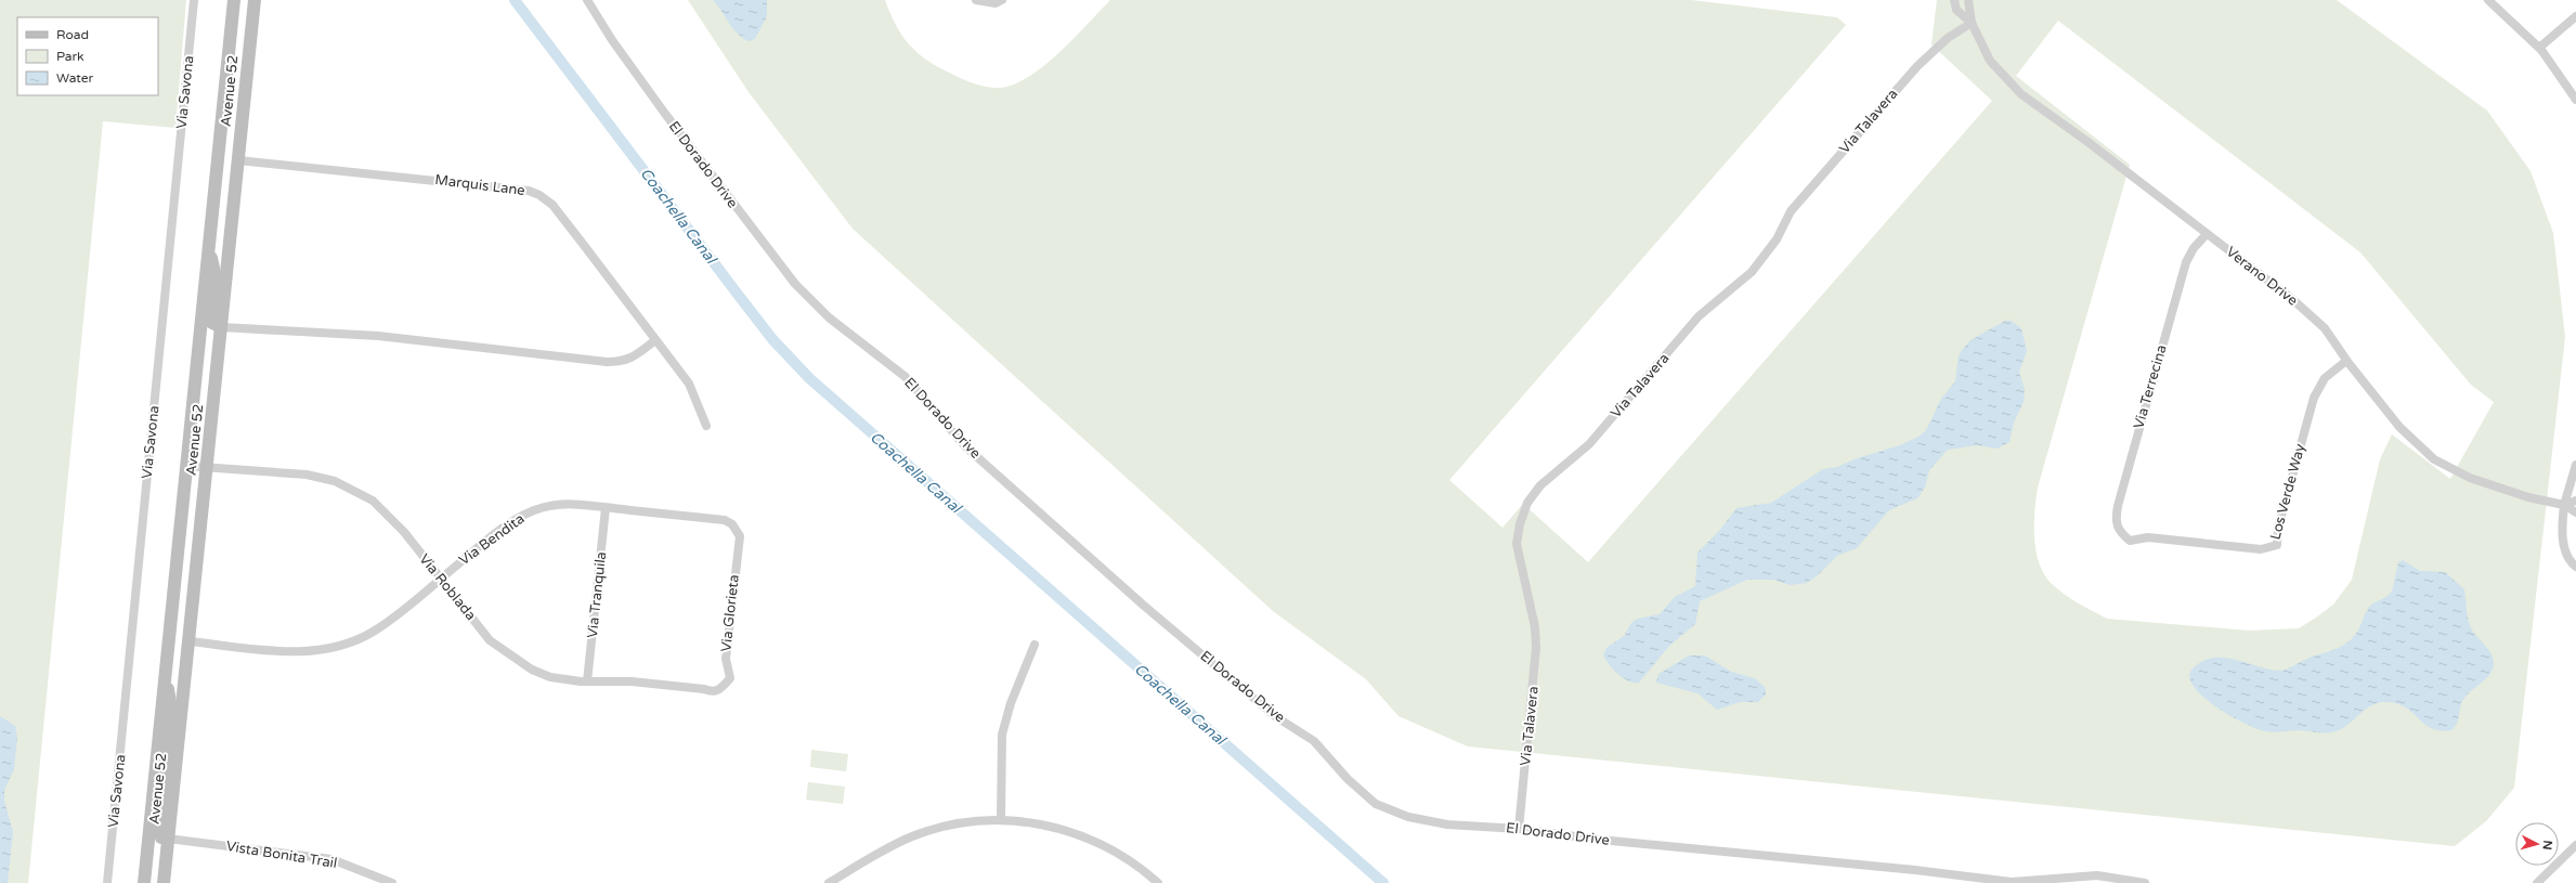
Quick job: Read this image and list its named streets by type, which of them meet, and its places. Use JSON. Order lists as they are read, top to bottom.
{
  "streets": {
    "main road": ["Avenue 52"],
    "street": [
      "Via Savona",
      "Via Talavera",
      "El Dorado Drive",
      "Marquis Lane",
      "Verano Drive",
      "Via Terrecina",
      "Los Verde Way",
      "Via Bendita",
      "Via Roblada",
      "Via Tranquila",
      "Via Glorieta",
      "Vista Bonita Trail"
    ]
  },
  "crossings": [
    ["Avenue 52", "Marquis Lane"],
    ["Avenue 52", "Via Bendita"],
    ["Avenue 52", "Via Roblada"],
    ["Avenue 52", "Vista Bonita Trail"],
    ["Via Talavera", "El Dorado Drive"],
    ["Via Talavera", "Verano Drive"],
    ["Verano Drive", "Via Terrecina"],
    ["Verano Drive", "Los Verde Way"],
    ["Via Terrecina", "Los Verde Way"],
    ["Via Bendita", "Via Roblada"],
    ["Via Bendita", "Via Tranquila"],
    ["Via Bendita", "Via Glorieta"],
    ["Via Roblada", "Via Tranquila"],
    ["Via Roblada", "Via Glorieta"]
  ],
  "water": ["Coachella Canal"],
  "legend": ["Road", "Park", "Water"],
  "north": "right"
}
